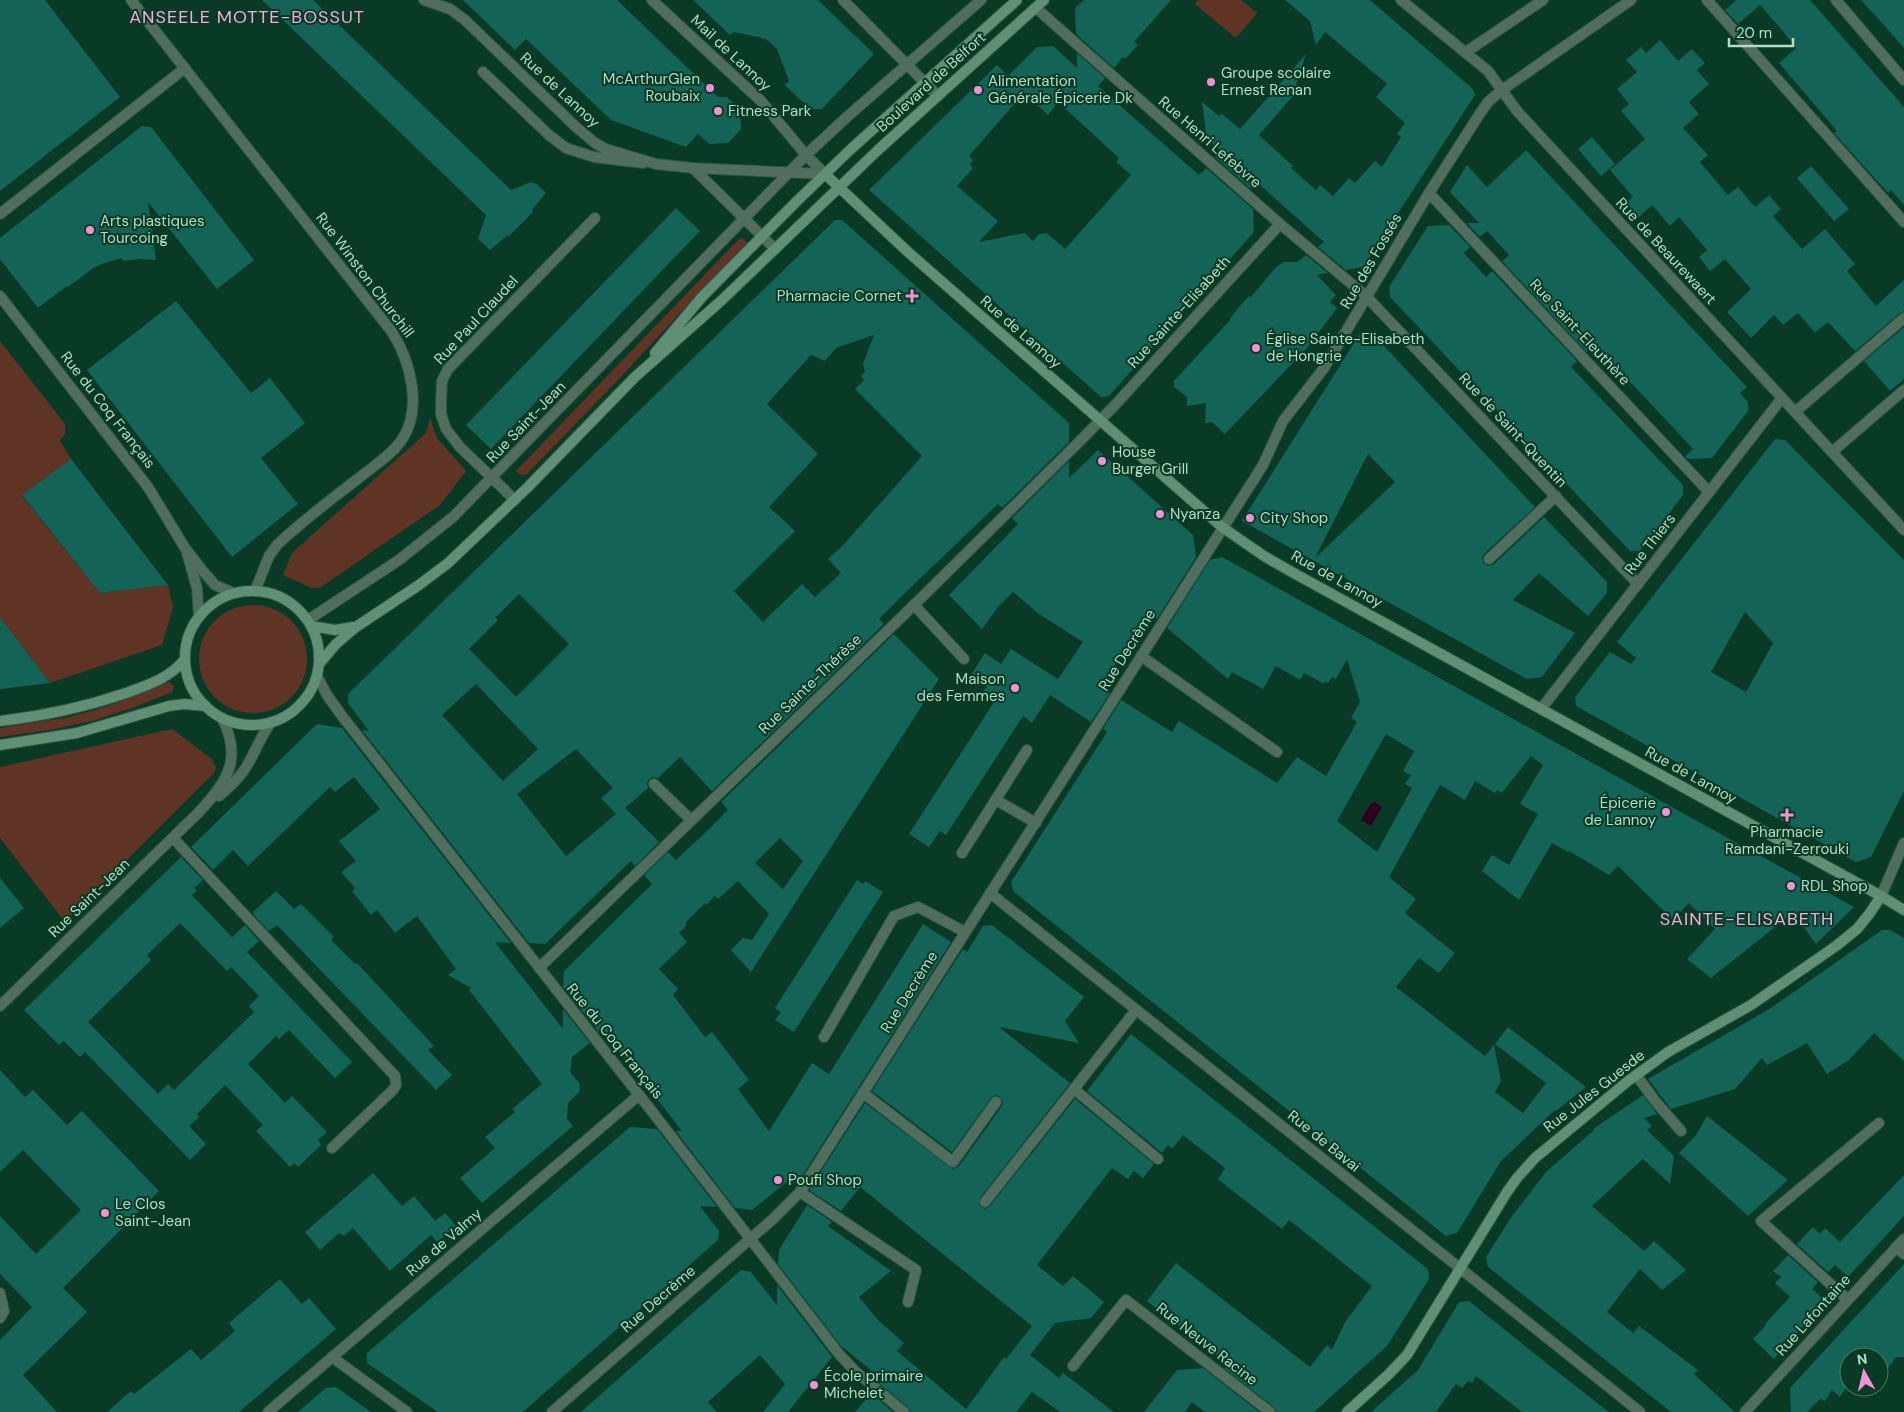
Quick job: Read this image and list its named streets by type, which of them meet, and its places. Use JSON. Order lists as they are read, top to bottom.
{
  "streets": {
    "main road": ["Boulevard de Belfort", "Rue de Lannoy", "Rue Jules Guesde"],
    "street": [
      "Mail de Lannoy",
      "Rue Henri Lefebvre",
      "Rue de Beaurewaert",
      "Rue des Fossés",
      "Rue Winston Churchill",
      "Rue Sainte-Elisabeth",
      "Rue Paul Claudel",
      "Rue Saint-Eleuthère",
      "Rue du Coq Français",
      "Rue Saint-Jean",
      "Rue de Saint-Quentin",
      "Rue Thiers",
      "Rue Decrème",
      "Rue Sainte-Thérèse",
      "Rue de Bavai",
      "Rue de Valmy",
      "Rue Lafontaine",
      "Rue Neuve Racine"
    ]
  },
  "crossings": [
    ["Mail de Lannoy", "Boulevard de Belfort"],
    ["Mail de Lannoy", "Rue de Lannoy"],
    ["Mail de Lannoy", "Rue Saint-Jean"],
    ["Boulevard de Belfort", "Rue de Lannoy"],
    ["Boulevard de Belfort", "Rue Henri Lefebvre"],
    ["Boulevard de Belfort", "Rue Saint-Jean"],
    ["Rue de Lannoy", "Rue des Fossés"],
    ["Rue de Lannoy", "Rue Sainte-Elisabeth"],
    ["Rue de Lannoy", "Rue Saint-Jean"],
    ["Rue de Lannoy", "Rue Thiers"],
    ["Rue de Lannoy", "Rue Decrème"],
    ["Rue de Lannoy", "Rue Sainte-Thérèse"],
    ["Rue de Lannoy", "Rue Jules Guesde"],
    ["Rue Henri Lefebvre", "Rue des Fossés"],
    ["Rue Henri Lefebvre", "Rue Sainte-Elisabeth"],
    ["Rue Henri Lefebvre", "Rue de Saint-Quentin"],
    ["Rue de Beaurewaert", "Rue des Fossés"],
    ["Rue de Beaurewaert", "Rue Thiers"],
    ["Rue des Fossés", "Rue Saint-Eleuthère"],
    ["Rue des Fossés", "Rue de Saint-Quentin"],
    ["Rue des Fossés", "Rue Decrème"],
    ["Rue Winston Churchill", "Rue du Coq Français"],
    ["Rue Winston Churchill", "Rue Saint-Jean"],
    ["Rue Sainte-Elisabeth", "Rue Sainte-Thérèse"],
    ["Rue Paul Claudel", "Rue Saint-Jean"],
    ["Rue Saint-Eleuthère", "Rue Thiers"],
    ["Rue du Coq Français", "Rue Saint-Jean"],
    ["Rue du Coq Français", "Rue Decrème"],
    ["Rue du Coq Français", "Rue Sainte-Thérèse"],
    ["Rue du Coq Français", "Rue de Valmy"],
    ["Rue de Saint-Quentin", "Rue Thiers"],
    ["Rue Decrème", "Rue de Bavai"],
    ["Rue Jules Guesde", "Rue de Bavai"]
  ],
  "districts": ["ANSEELE MOTTE-BOSSUT", "SAINTE-ELISABETH"],
  "places": {
    "other": [
      "Groupe scolaire Ernest Renan",
      "McArthurGlen Roubaix",
      "Alimentation Générale Épicerie Dk",
      "Fitness Park",
      "Arts plastiques Tourcoing",
      "Église Sainte-Elisabeth de Hongrie",
      "House Burger Grill",
      "Nyanza",
      "City Shop",
      "Maison des Femmes",
      "Épicerie de Lannoy",
      "RDL Shop",
      "Poufi Shop",
      "Le Clos Saint-Jean",
      "École primaire Michelet"
    ],
    "health": ["Pharmacie Cornet", "Pharmacie Ramdani-Zerrouki"]
  },
  "scale_bar": "20 m",
  "north": "top"
}
